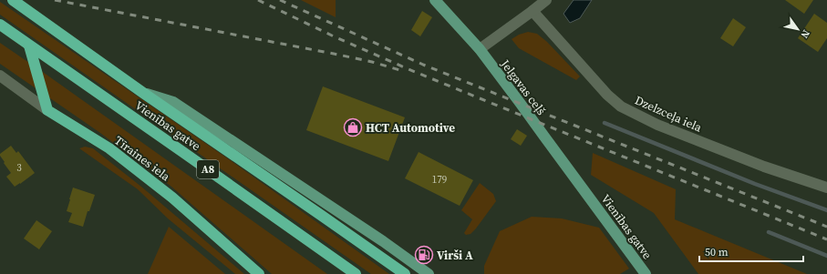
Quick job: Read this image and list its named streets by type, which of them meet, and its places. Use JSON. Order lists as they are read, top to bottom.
{
  "streets": {
    "highway": ["Vienības gatve", "Tīraines iela", "A8"],
    "main road": ["Jelgavas ceļš"],
    "street": ["Dzelzceļa iela"]
  },
  "crossings": [
    ["Jelgavas ceļš", "Vienības gatve"]
  ],
  "places": {
    "shop": ["HCT Automotive"],
    "fuel station": ["Virši A"]
  },
  "house_numbers": ["3", "179"],
  "scale_bar": "50 m",
  "north": "bottom right"
}
